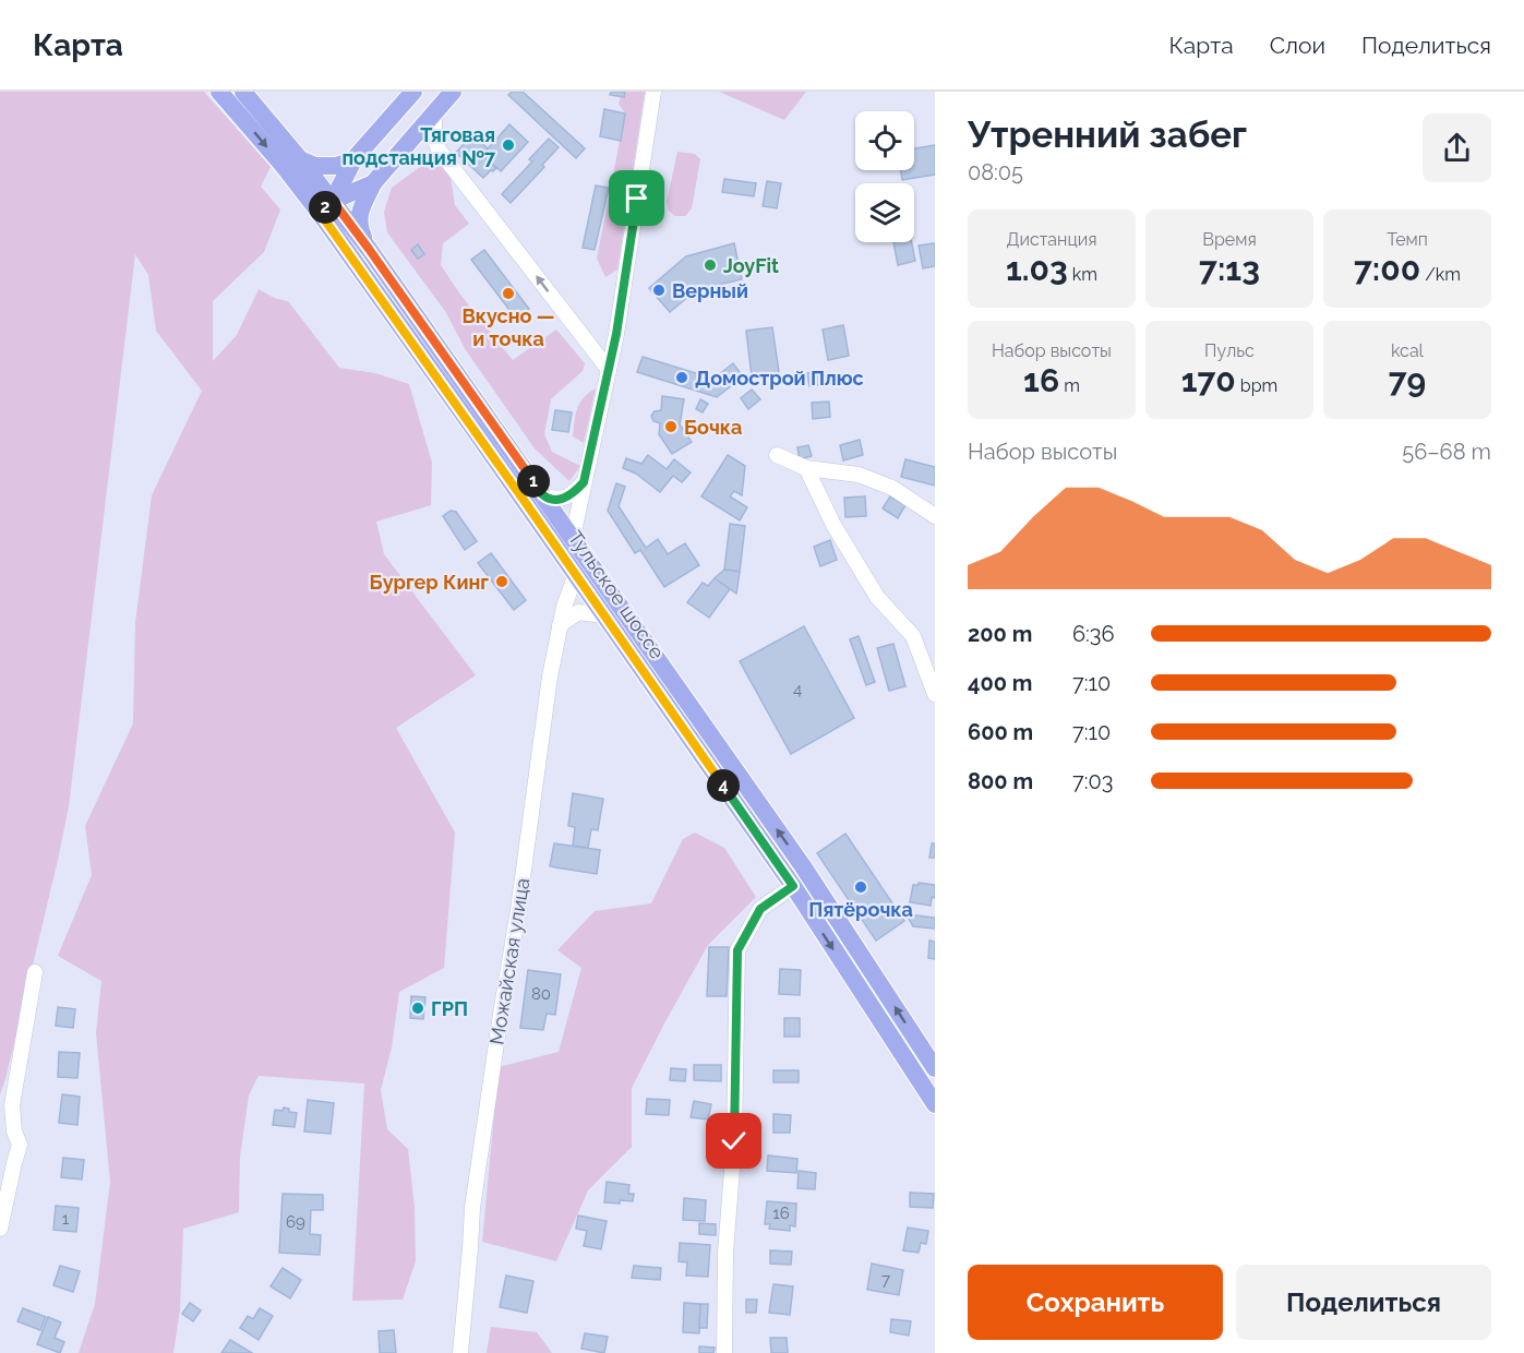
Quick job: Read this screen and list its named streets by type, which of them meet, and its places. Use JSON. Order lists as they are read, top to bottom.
{
  "streets": {
    "main road": ["Тульское шоссе"],
    "street": ["Можайская улица"]
  },
  "crossings": [
    ["Тульское шоссе", "Можайская улица"]
  ],
  "places": [
    "Тяговая подстанция №7",
    "JoyFit",
    "Верный",
    "Вкусно — и точка",
    "Домострой Плюс",
    "Бочка",
    "Бургер Кинг",
    "Пятёрочка",
    "ГРП"
  ],
  "house_numbers": [
    "4",
    "80",
    "16",
    "1",
    "69",
    "7"
  ],
  "page": {
    "header": "Карта",
    "nav": ["Карта", "Слои", "Поделиться"],
    "heading": ["Утренний забег", "08:05"],
    "pins": ["2", "1", "4"],
    "stats": [
      ["Дистанция", "1.03 km"],
      ["Время", "7:13"],
      ["Темп", "7:00 /km"],
      ["Набор высоты", "16 m"],
      ["Пульс", "170 bpm"],
      ["kcal", "79"]
    ],
    "chart": ["Набор высоты", "56–68 m"],
    "list": [
      {
        "name": "200 m",
        "note": "6:36"
      },
      {
        "name": "400 m",
        "note": "7:10"
      },
      {
        "name": "600 m",
        "note": "7:10"
      },
      {
        "name": "800 m",
        "note": "7:03"
      }
    ],
    "buttons": ["Сохранить", "Поделиться"]
  }
}
